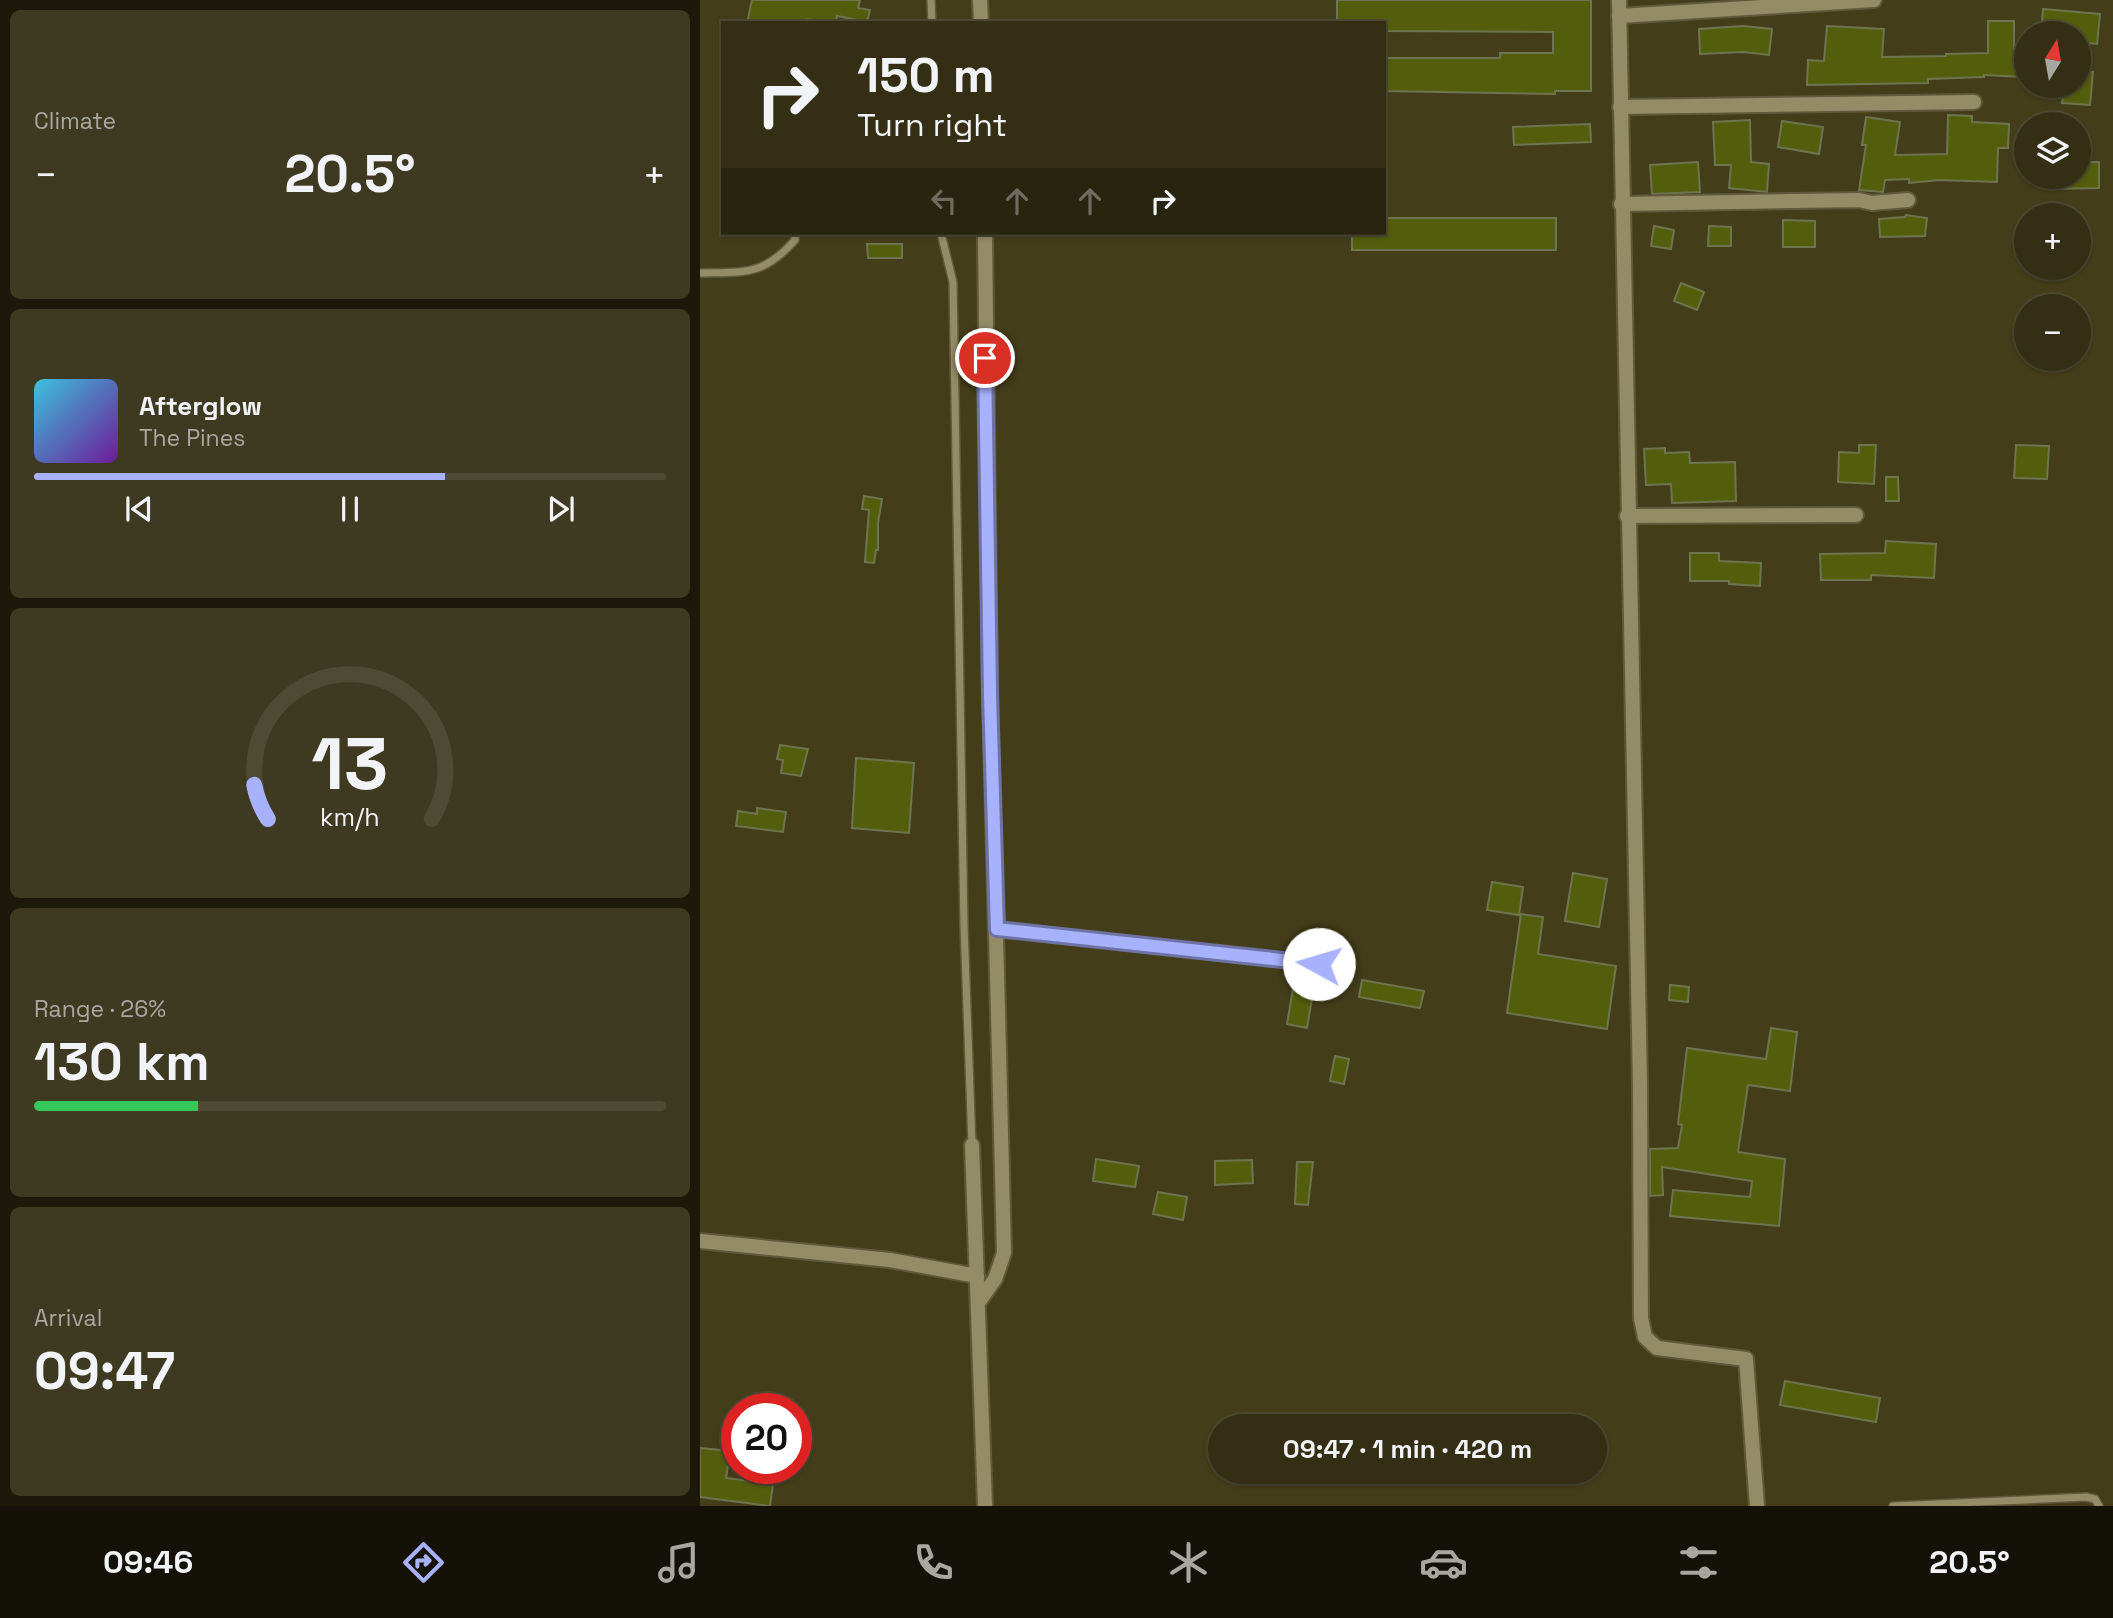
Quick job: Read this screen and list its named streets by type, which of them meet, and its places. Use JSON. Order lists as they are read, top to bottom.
{
  "north": "top",
  "page": {
    "tile": [
      "Climate",
      ["Range · 26%", "130 km"],
      ["Arrival", "09:47"]
    ],
    "map_buttons": ["+", "−"],
    "turn": ["150 m", "Turn right"],
    "heat": ["−", "20.5°", "+"],
    "song": ["Afterglow", "The Pines"],
    "limit": "20",
    "trip": "09:47 · 1 min · 420 m",
    "tabs": ["09:46", "20.5°"],
    "gauge": ["13", "km/h"]
  }
}
